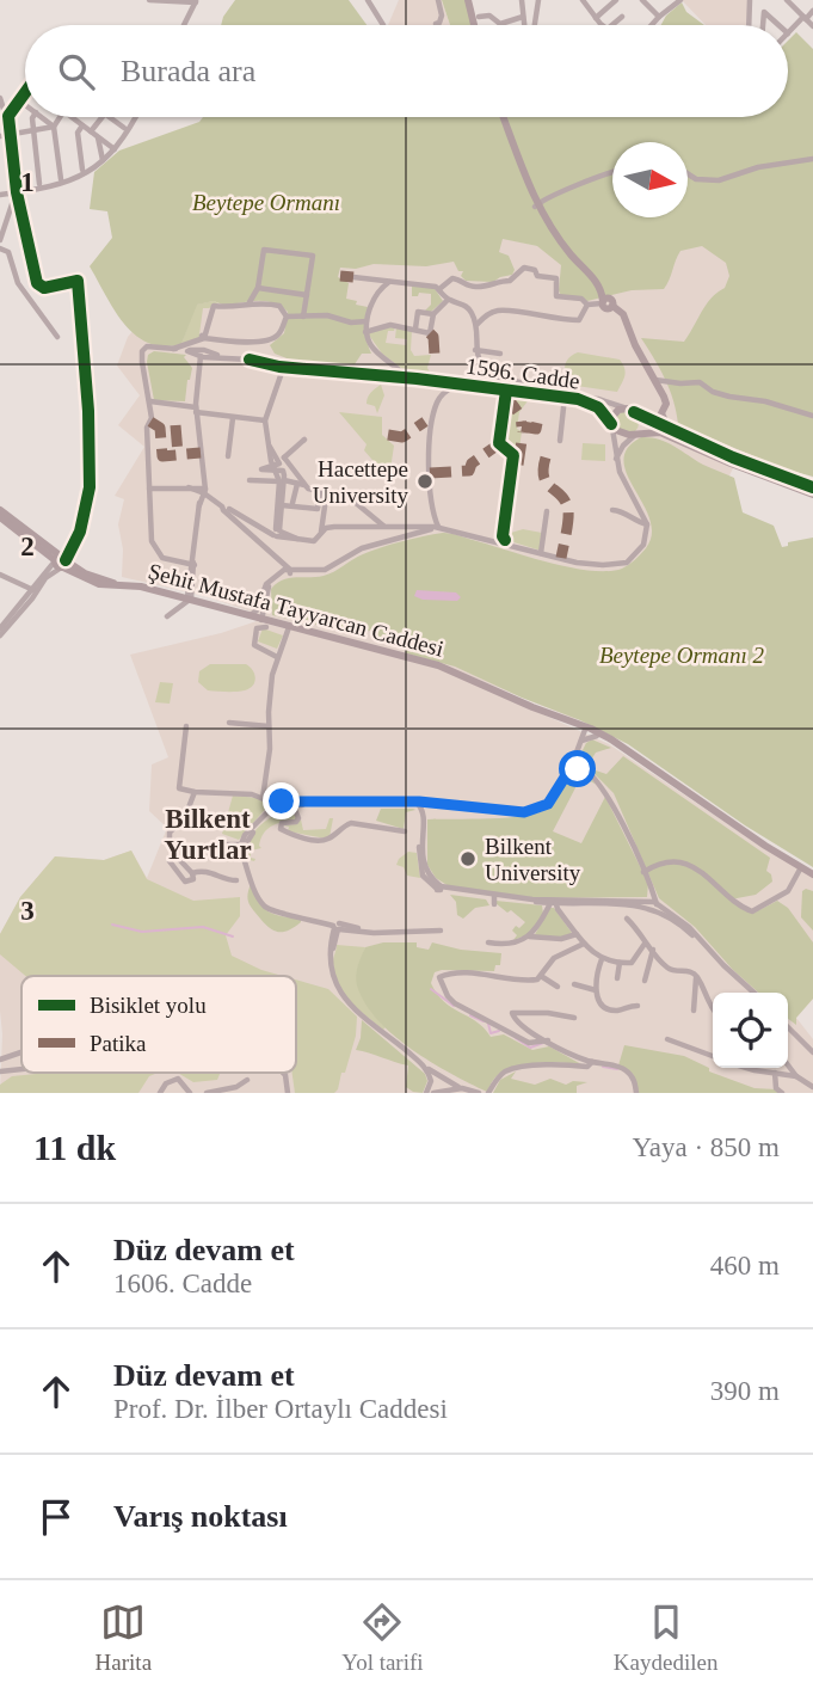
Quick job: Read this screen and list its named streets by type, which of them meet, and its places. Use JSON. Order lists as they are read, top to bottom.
{
  "streets": {
    "main road": ["1596. Cadde", "Şehit Mustafa Tayyarcan Caddesi"]
  },
  "districts": ["Bilkent Yurtlar"],
  "parks": ["Beytepe Ormanı", "Beytepe Ormanı 2"],
  "places": ["Hacettepe University", "Bilkent University"],
  "legend": ["Bisiklet yolu", "Patika"],
  "north": "right",
  "page": {
    "search": "Burada ara",
    "heading": ["11 dk", "Yaya · 850 m"],
    "list": [
      ["Düz devam et", "1606. Cadde", "460 m"],
      ["Düz devam et", "Prof. Dr. İlber Ortaylı Caddesi", "390 m"],
      "Varış noktası"
    ],
    "nav": ["Harita", "Yol tarifi", "Kaydedilen"]
  },
  "grid": {
    "rows": ["1", "2", "3"]
  }
}
